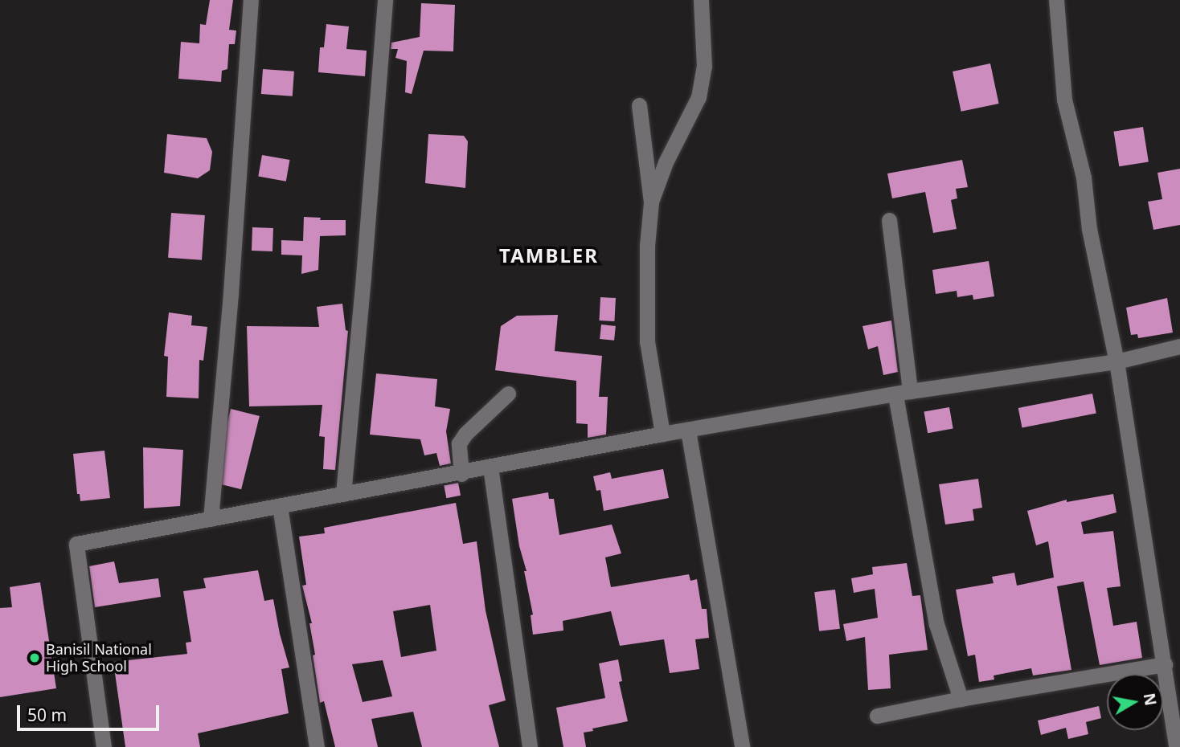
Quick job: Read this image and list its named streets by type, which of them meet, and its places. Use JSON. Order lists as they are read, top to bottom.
{
  "districts": ["TAMBLER"],
  "places": ["Banisil National High School"],
  "scale_bar": "50 m",
  "north": "right"
}
